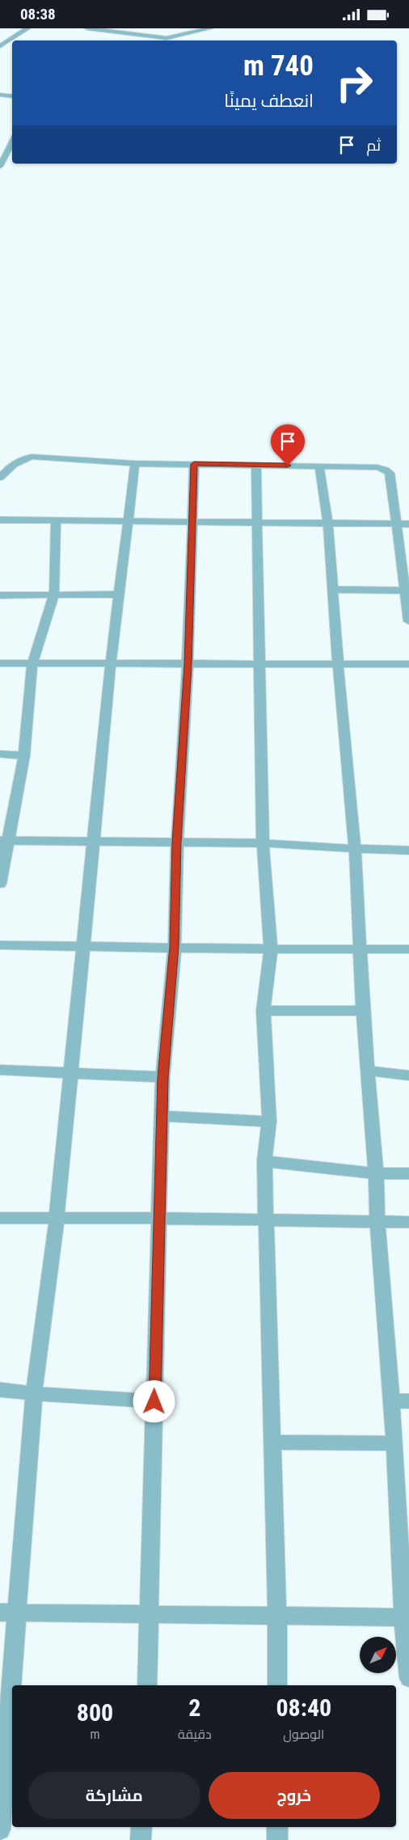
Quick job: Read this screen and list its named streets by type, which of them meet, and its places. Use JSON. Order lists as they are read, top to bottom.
{
  "north": "top right",
  "page": {
    "status": "08:38",
    "turn": ["740 m", "انعطف يمينًا"],
    "then": "ثم",
    "eta": [
      "08:40",
      "الوصول",
      "2",
      "دقيقة",
      "800",
      "m"
    ],
    "buttons": ["خروج", "مشاركة"]
  }
}
